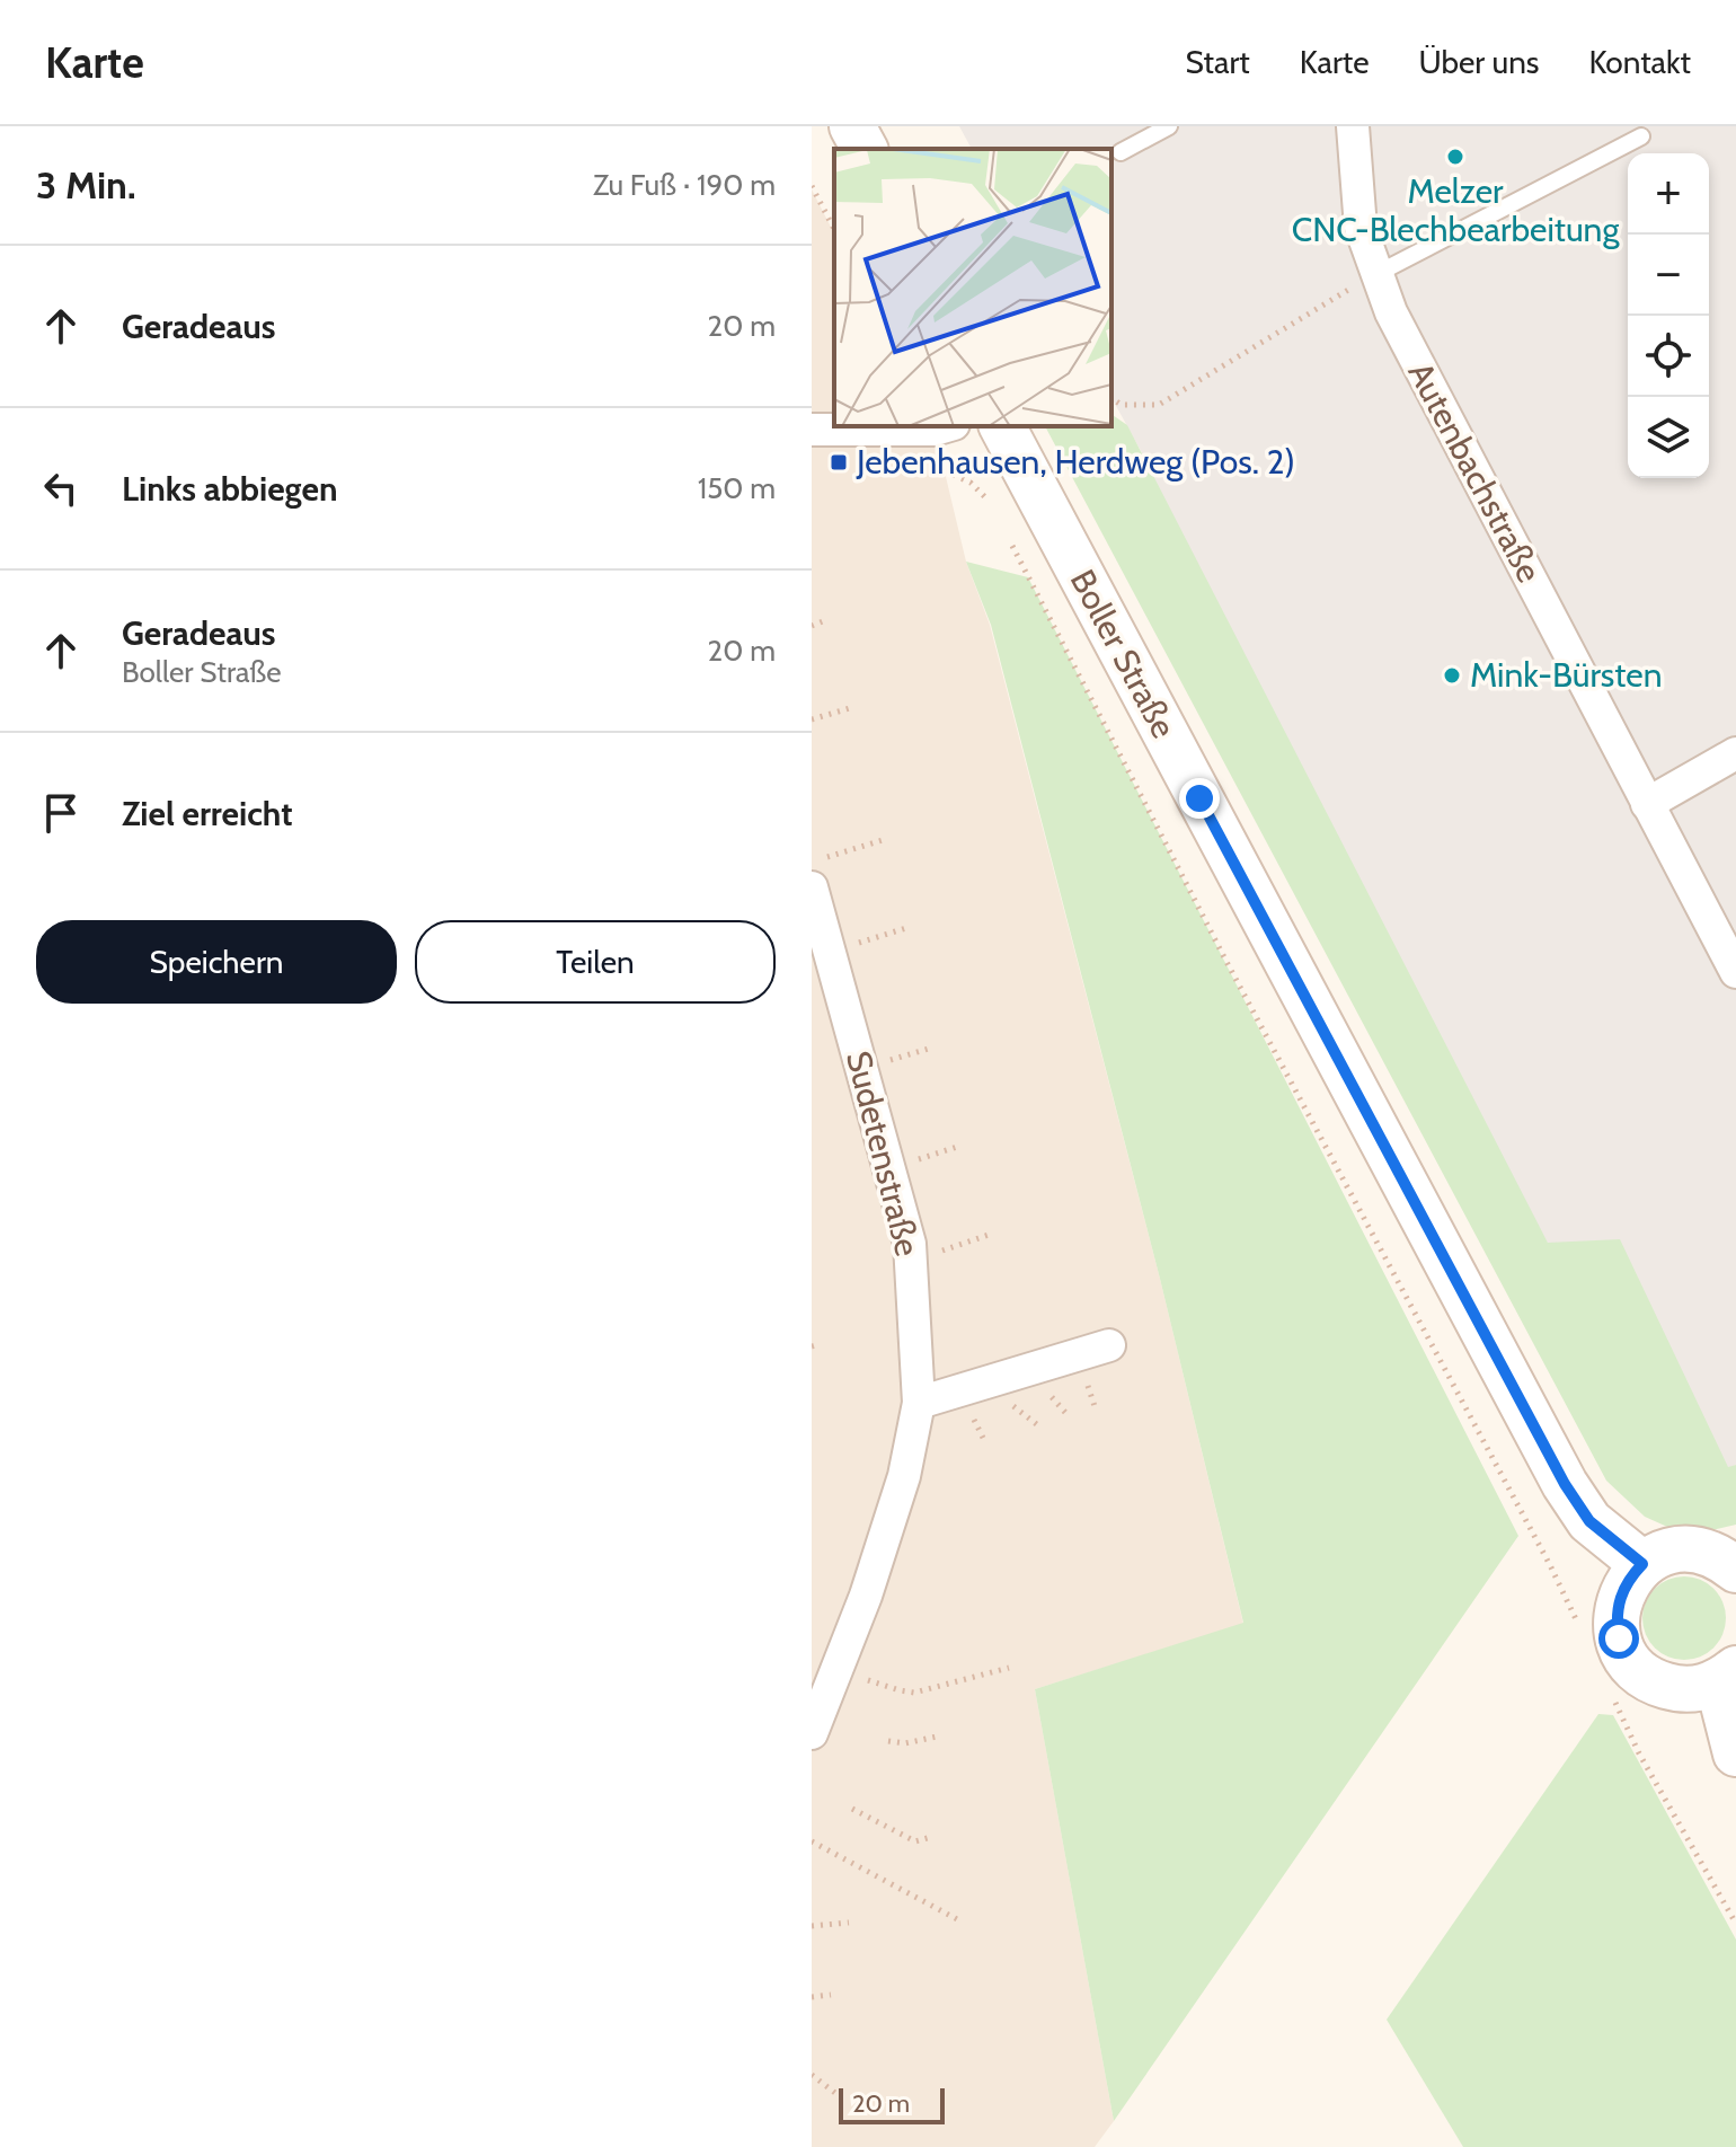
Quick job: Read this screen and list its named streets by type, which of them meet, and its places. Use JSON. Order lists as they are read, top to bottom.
{
  "streets": {
    "main road": ["Boller Straße"],
    "street": ["Autenbachstraße", "Sudetenstraße"]
  },
  "places": {
    "other": ["Melzer CNC-Blechbearbeitung", "Mink-Bürsten"],
    "transit": ["Jebenhausen, Herdweg (Pos. 2)"]
  },
  "scale_bar": "20 m",
  "page": {
    "header": "Karte",
    "nav": [
      "Start",
      "Karte",
      "Über uns",
      "Kontakt"
    ],
    "heading": ["3 Min.", "Zu Fuß · 190 m"],
    "map_buttons": ["+", "−"],
    "list": [
      ["Geradeaus", "20 m"],
      ["Links abbiegen", "150 m"],
      ["Geradeaus", "Boller Straße", "20 m"],
      "Ziel erreicht"
    ],
    "buttons": ["Speichern", "Teilen"],
    "scale": "20 m"
  }
}
